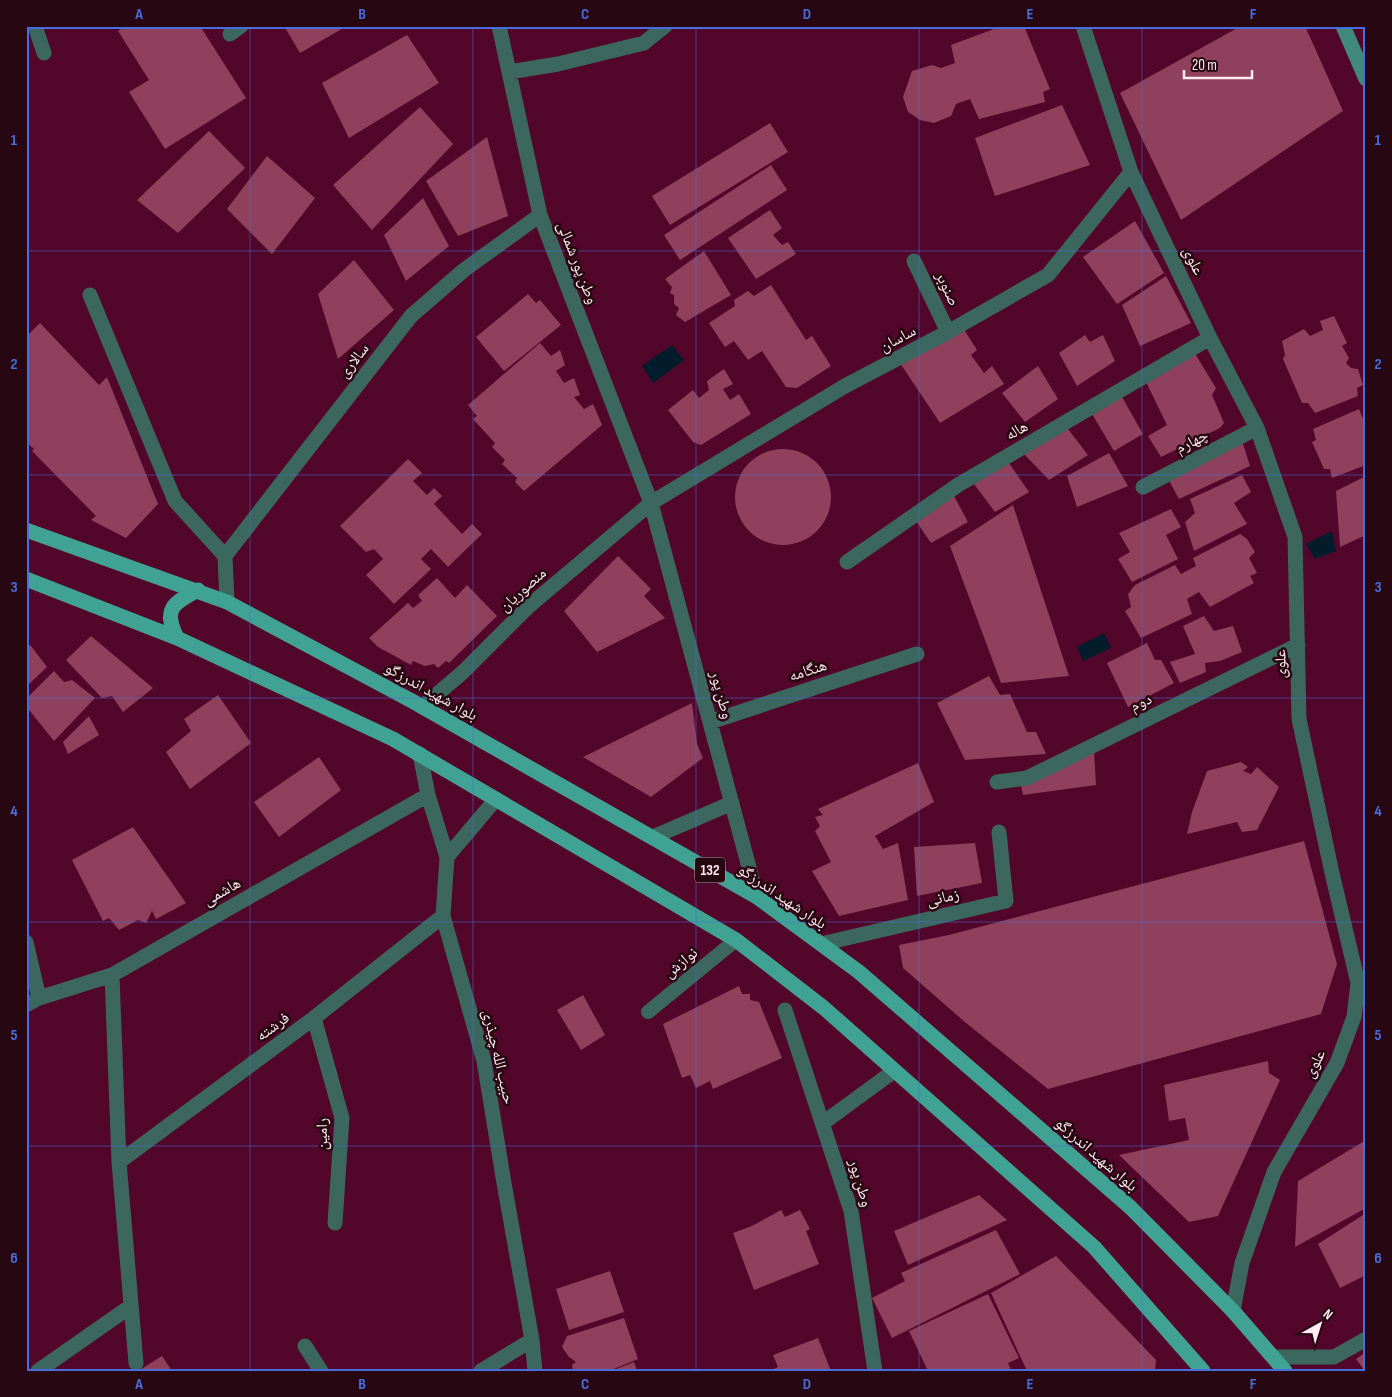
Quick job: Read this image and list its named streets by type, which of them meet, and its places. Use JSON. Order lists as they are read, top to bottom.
{
  "streets": {
    "main road": ["بلوار شهید اندرزگو", "132"],
    "street": [
      "علوی",
      "وطن پور شمالی",
      "صنوبر",
      "ساسان",
      "سالاری",
      "هاله",
      "چهارم",
      "منصوریان",
      "هنگامه",
      "وطن پور",
      "دوم",
      "هاشمی",
      "زمانی",
      "فرشته",
      "حبیب الله چیذری",
      "رامین"
    ],
    "lane": ["نوازش"]
  },
  "crossings": [
    ["علوی", "ساسان"],
    ["علوی", "هاله"],
    ["علوی", "چهارم"],
    ["علوی", "بلوار شهید اندرزگو"],
    ["علوی", "دوم"],
    ["وطن پور شمالی", "ساسان"],
    ["وطن پور شمالی", "سالاری"],
    ["وطن پور شمالی", "منصوریان"],
    ["وطن پور شمالی", "وطن پور"],
    ["صنوبر", "ساسان"],
    ["ساسان", "منصوریان"],
    ["ساسان", "وطن پور"],
    ["منصوریان", "بلوار شهید اندرزگو"],
    ["منصوریان", "وطن پور"],
    ["هنگامه", "وطن پور"],
    ["بلوار شهید اندرزگو", "وطن پور"],
    ["بلوار شهید اندرزگو", "زمانی"],
    ["هاشمی", "حبیب الله چیذری"],
    ["فرشته", "حبیب الله چیذری"],
    ["فرشته", "رامین"]
  ],
  "scale_bar": "20 m",
  "north": "top right",
  "grid": {
    "columns": [
      "A",
      "B",
      "C",
      "D",
      "E",
      "F"
    ],
    "rows": [
      "1",
      "2",
      "3",
      "4",
      "5",
      "6"
    ]
  }
}
